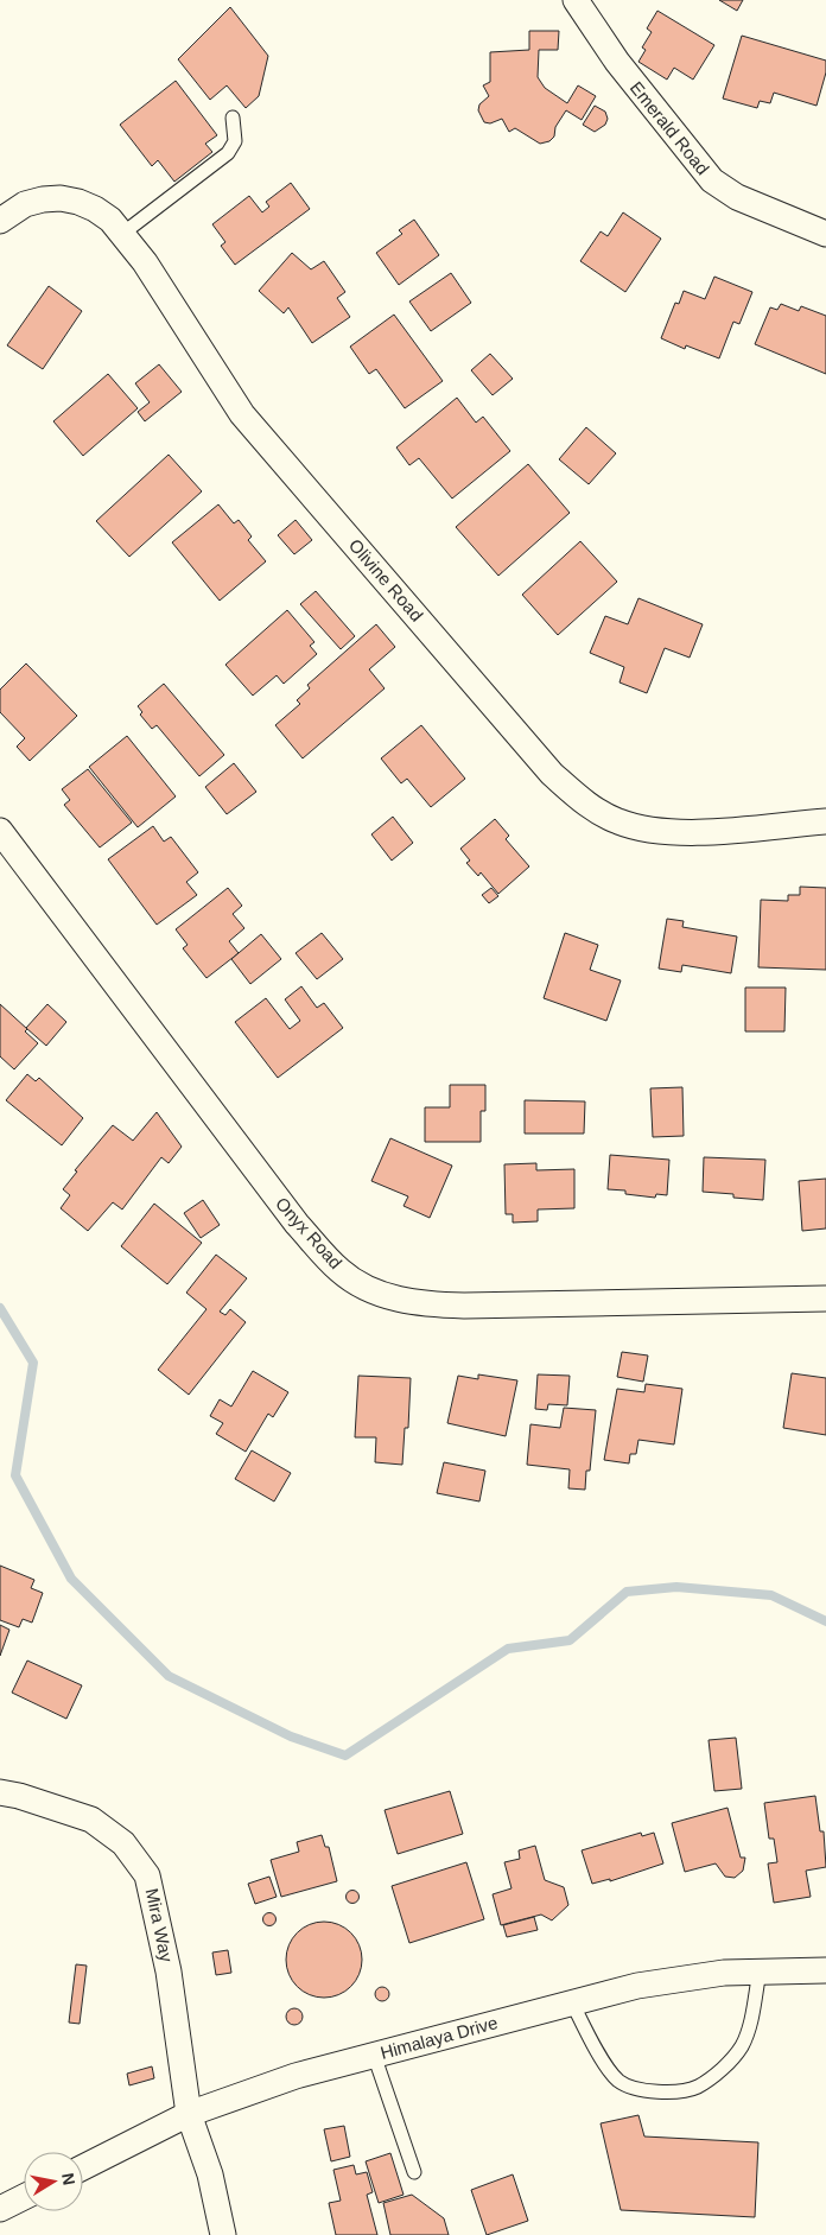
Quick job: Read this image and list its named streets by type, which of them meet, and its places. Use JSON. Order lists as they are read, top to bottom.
{
  "streets": {
    "street": [
      "Emerald Road",
      "Olivine Road",
      "Onyx Road",
      "Mira Way",
      "Himalaya Drive"
    ]
  },
  "crossings": [
    ["Mira Way", "Himalaya Drive"]
  ],
  "north": "right"
}
